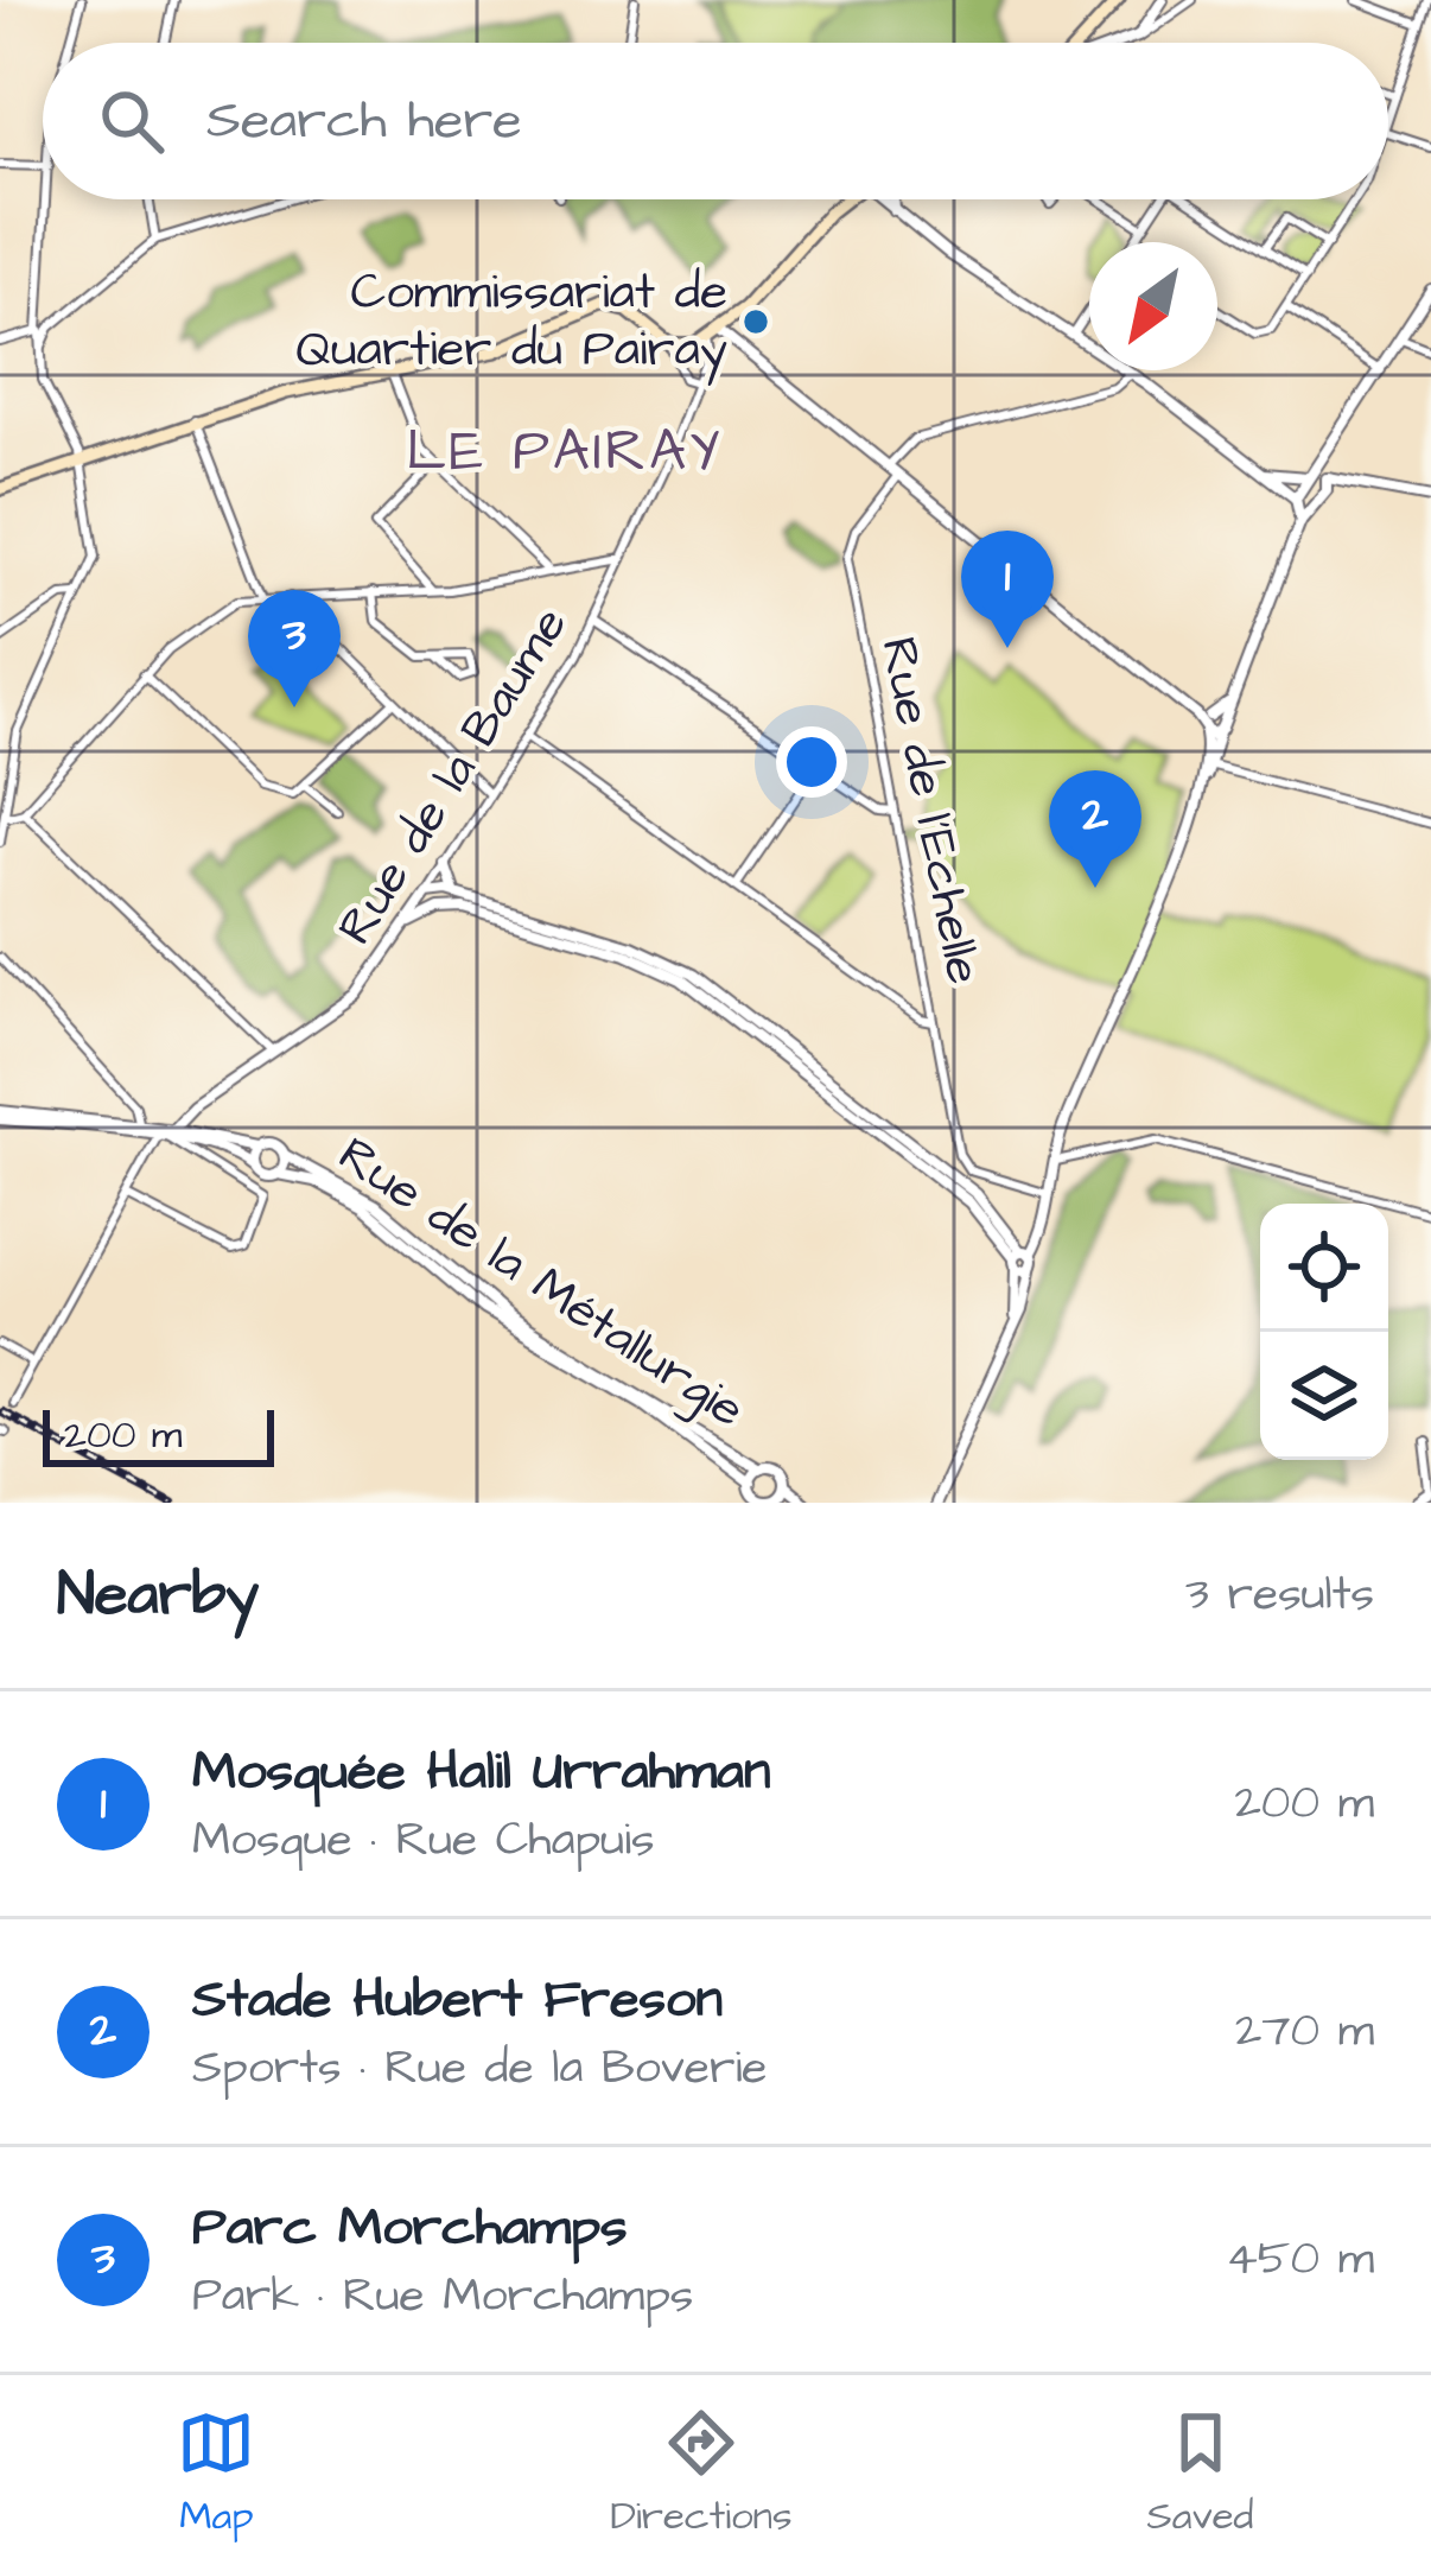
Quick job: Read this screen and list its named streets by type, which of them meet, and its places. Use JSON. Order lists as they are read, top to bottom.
{
  "streets": {
    "street": ["Rue de la Baume", "Rue de l'Echelle", "Rue de la Métallurgie"]
  },
  "crossings": [
    ["Rue de la Baume", "Rue de la Métallurgie"]
  ],
  "districts": ["LE PAIRAY"],
  "places": ["Commissariat de Quartier du Pairay"],
  "scale_bar": "200 m",
  "north": "bottom left",
  "page": {
    "search": "Search here",
    "pins": ["1", "3", "2"],
    "scale": "200 m",
    "heading": ["Nearby", "3 results"],
    "list": [
      {
        "mark": "1",
        "name": "Mosquée Halil Urrahman",
        "note": "Mosque · Rue Chapuis",
        "value": "200 m"
      },
      {
        "mark": "2",
        "name": "Stade Hubert Freson",
        "note": "Sports · Rue de la Boverie",
        "value": "270 m"
      },
      {
        "mark": "3",
        "name": "Parc Morchamps",
        "note": "Park · Rue Morchamps",
        "value": "450 m"
      }
    ],
    "nav": ["Map", "Directions", "Saved"]
  }
}
